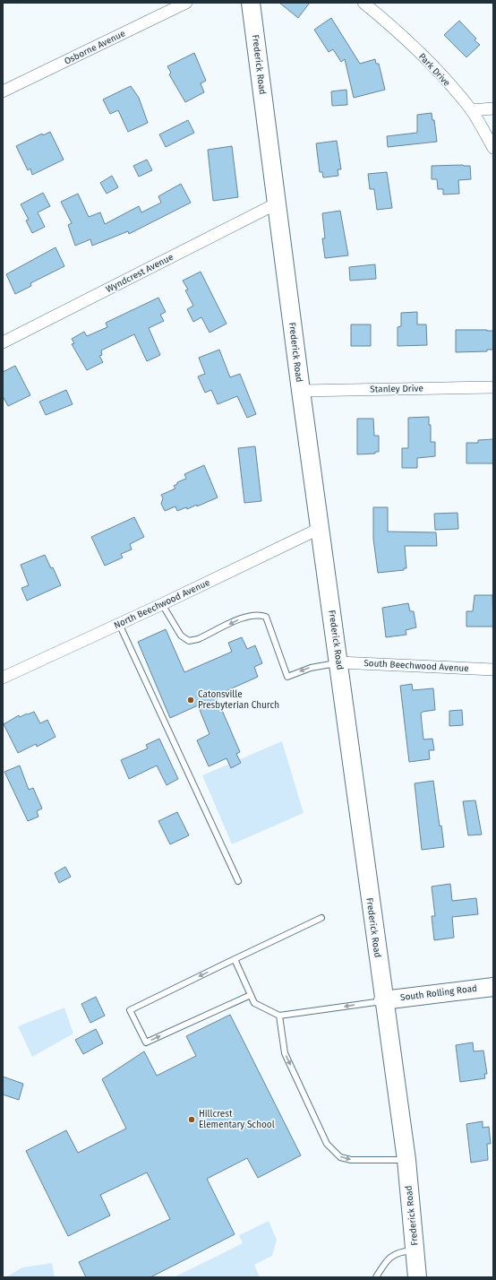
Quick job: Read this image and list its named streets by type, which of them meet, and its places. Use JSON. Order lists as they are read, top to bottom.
{
  "streets": {
    "main road": ["Frederick Road", "South Rolling Road"],
    "street": [
      "Osborne Avenue",
      "Park Drive",
      "Wyndcrest Avenue",
      "Stanley Drive",
      "North Beechwood Avenue",
      "South Beechwood Avenue"
    ]
  },
  "crossings": [
    ["Frederick Road", "Wyndcrest Avenue"],
    ["Frederick Road", "Stanley Drive"],
    ["Frederick Road", "North Beechwood Avenue"],
    ["Frederick Road", "South Beechwood Avenue"],
    ["Frederick Road", "South Rolling Road"]
  ],
  "places": ["Catonsville Presbyterian Church", "Hillcrest Elementary School"]
}
